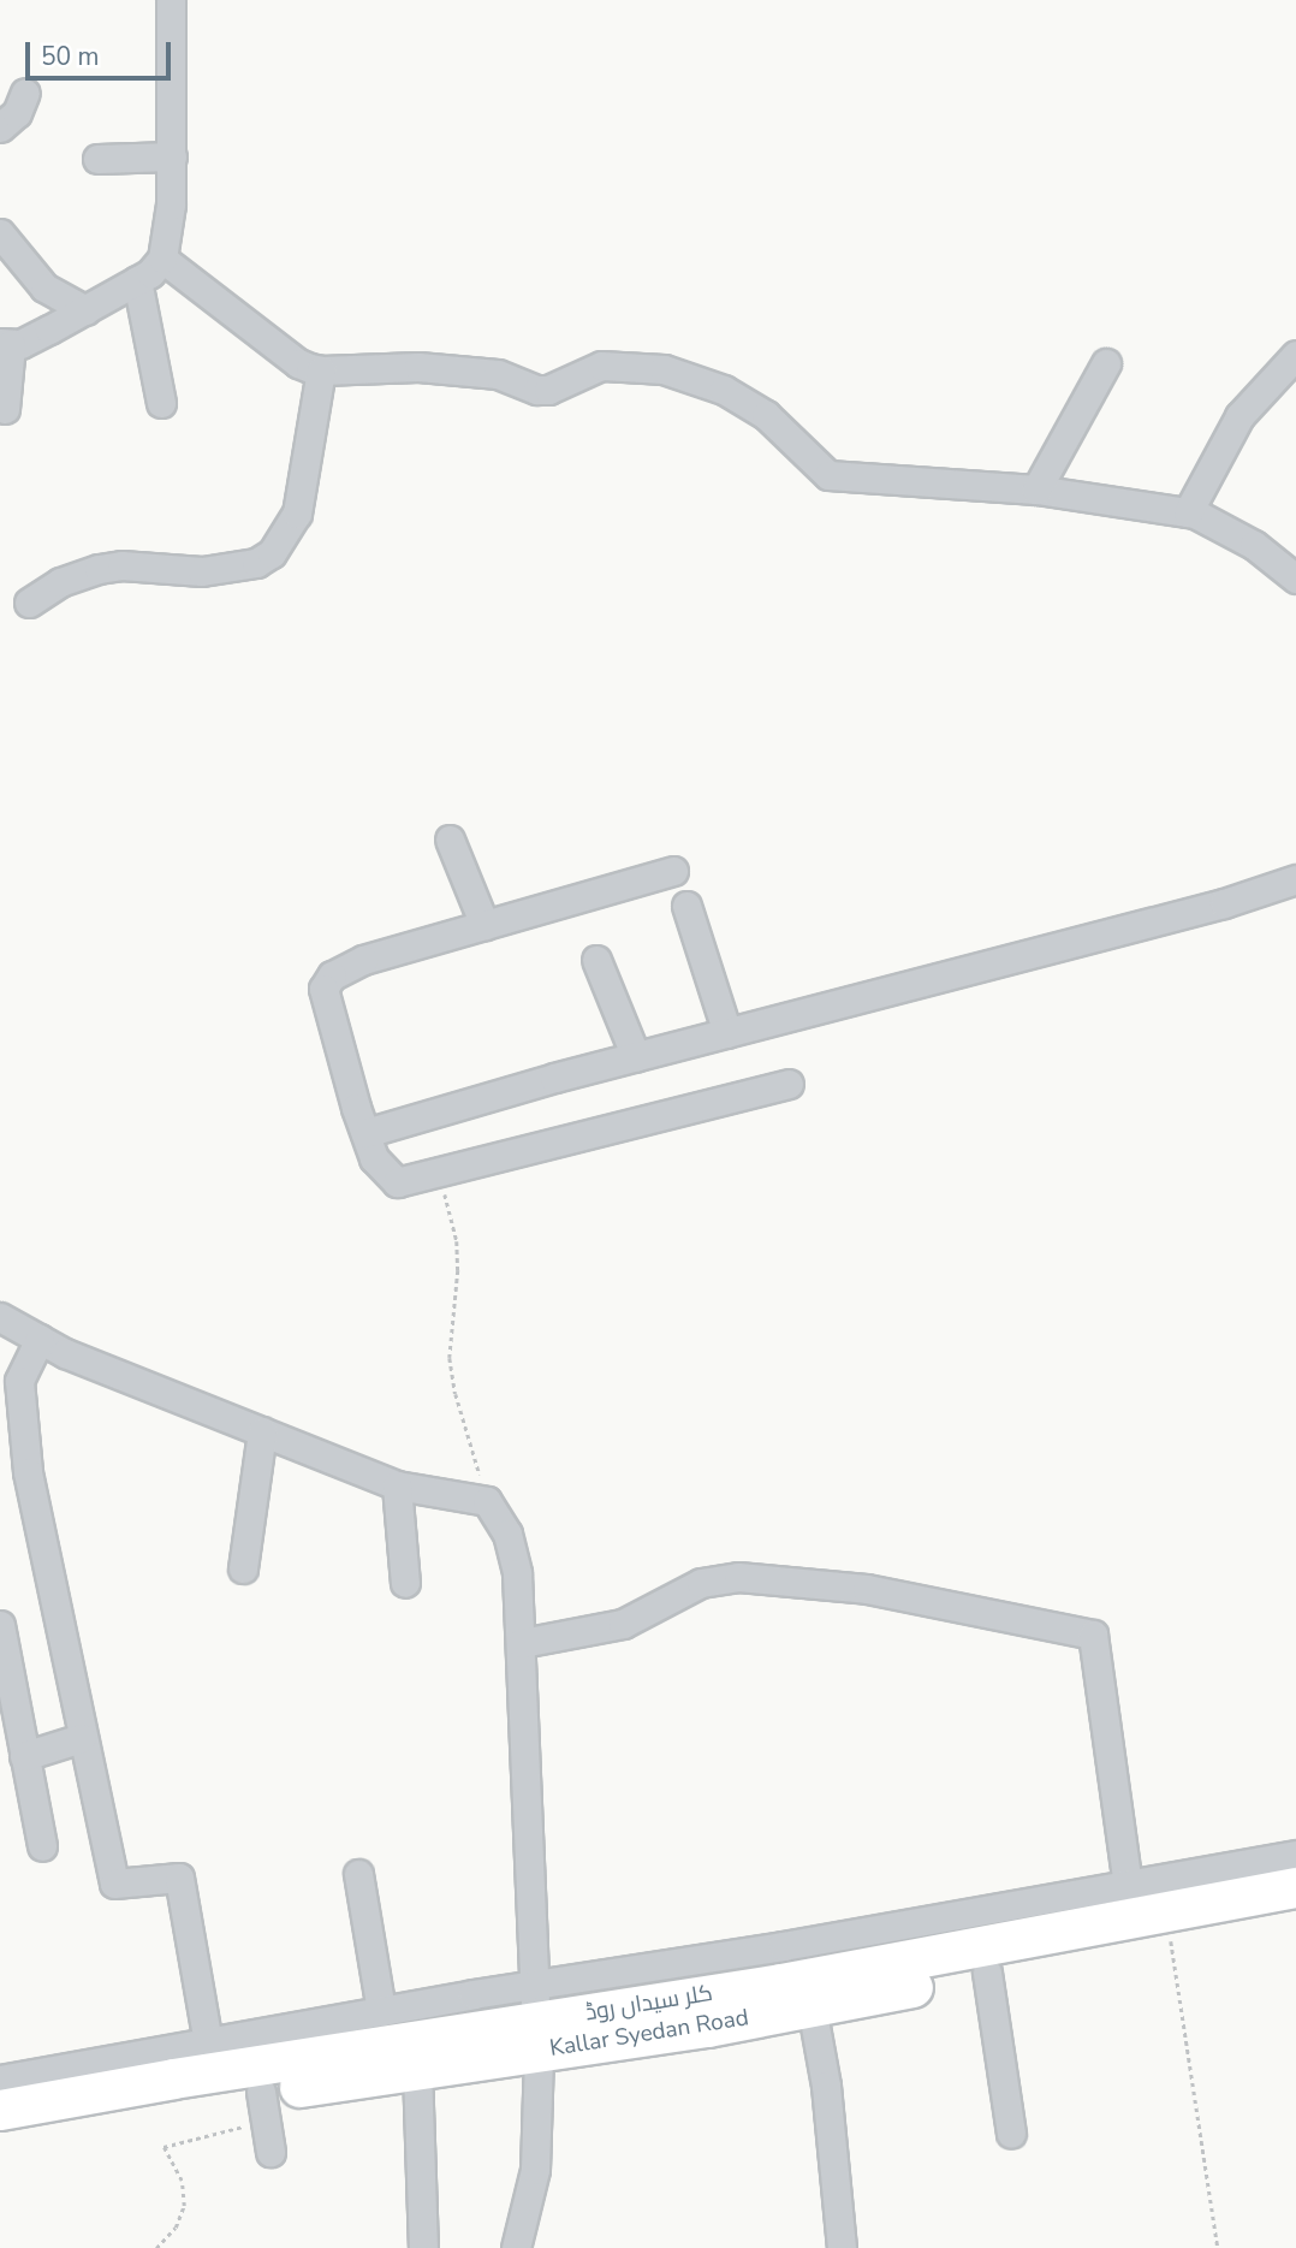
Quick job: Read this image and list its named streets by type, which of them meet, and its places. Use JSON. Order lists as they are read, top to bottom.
{
  "streets": {
    "highway": ["کلر سیداں روڈ", "Kallar Syedan Road"]
  },
  "crossings": [
    ["کلر سیداں روڈ", "Kallar Syedan Road"]
  ],
  "scale_bar": "50 m"
}
